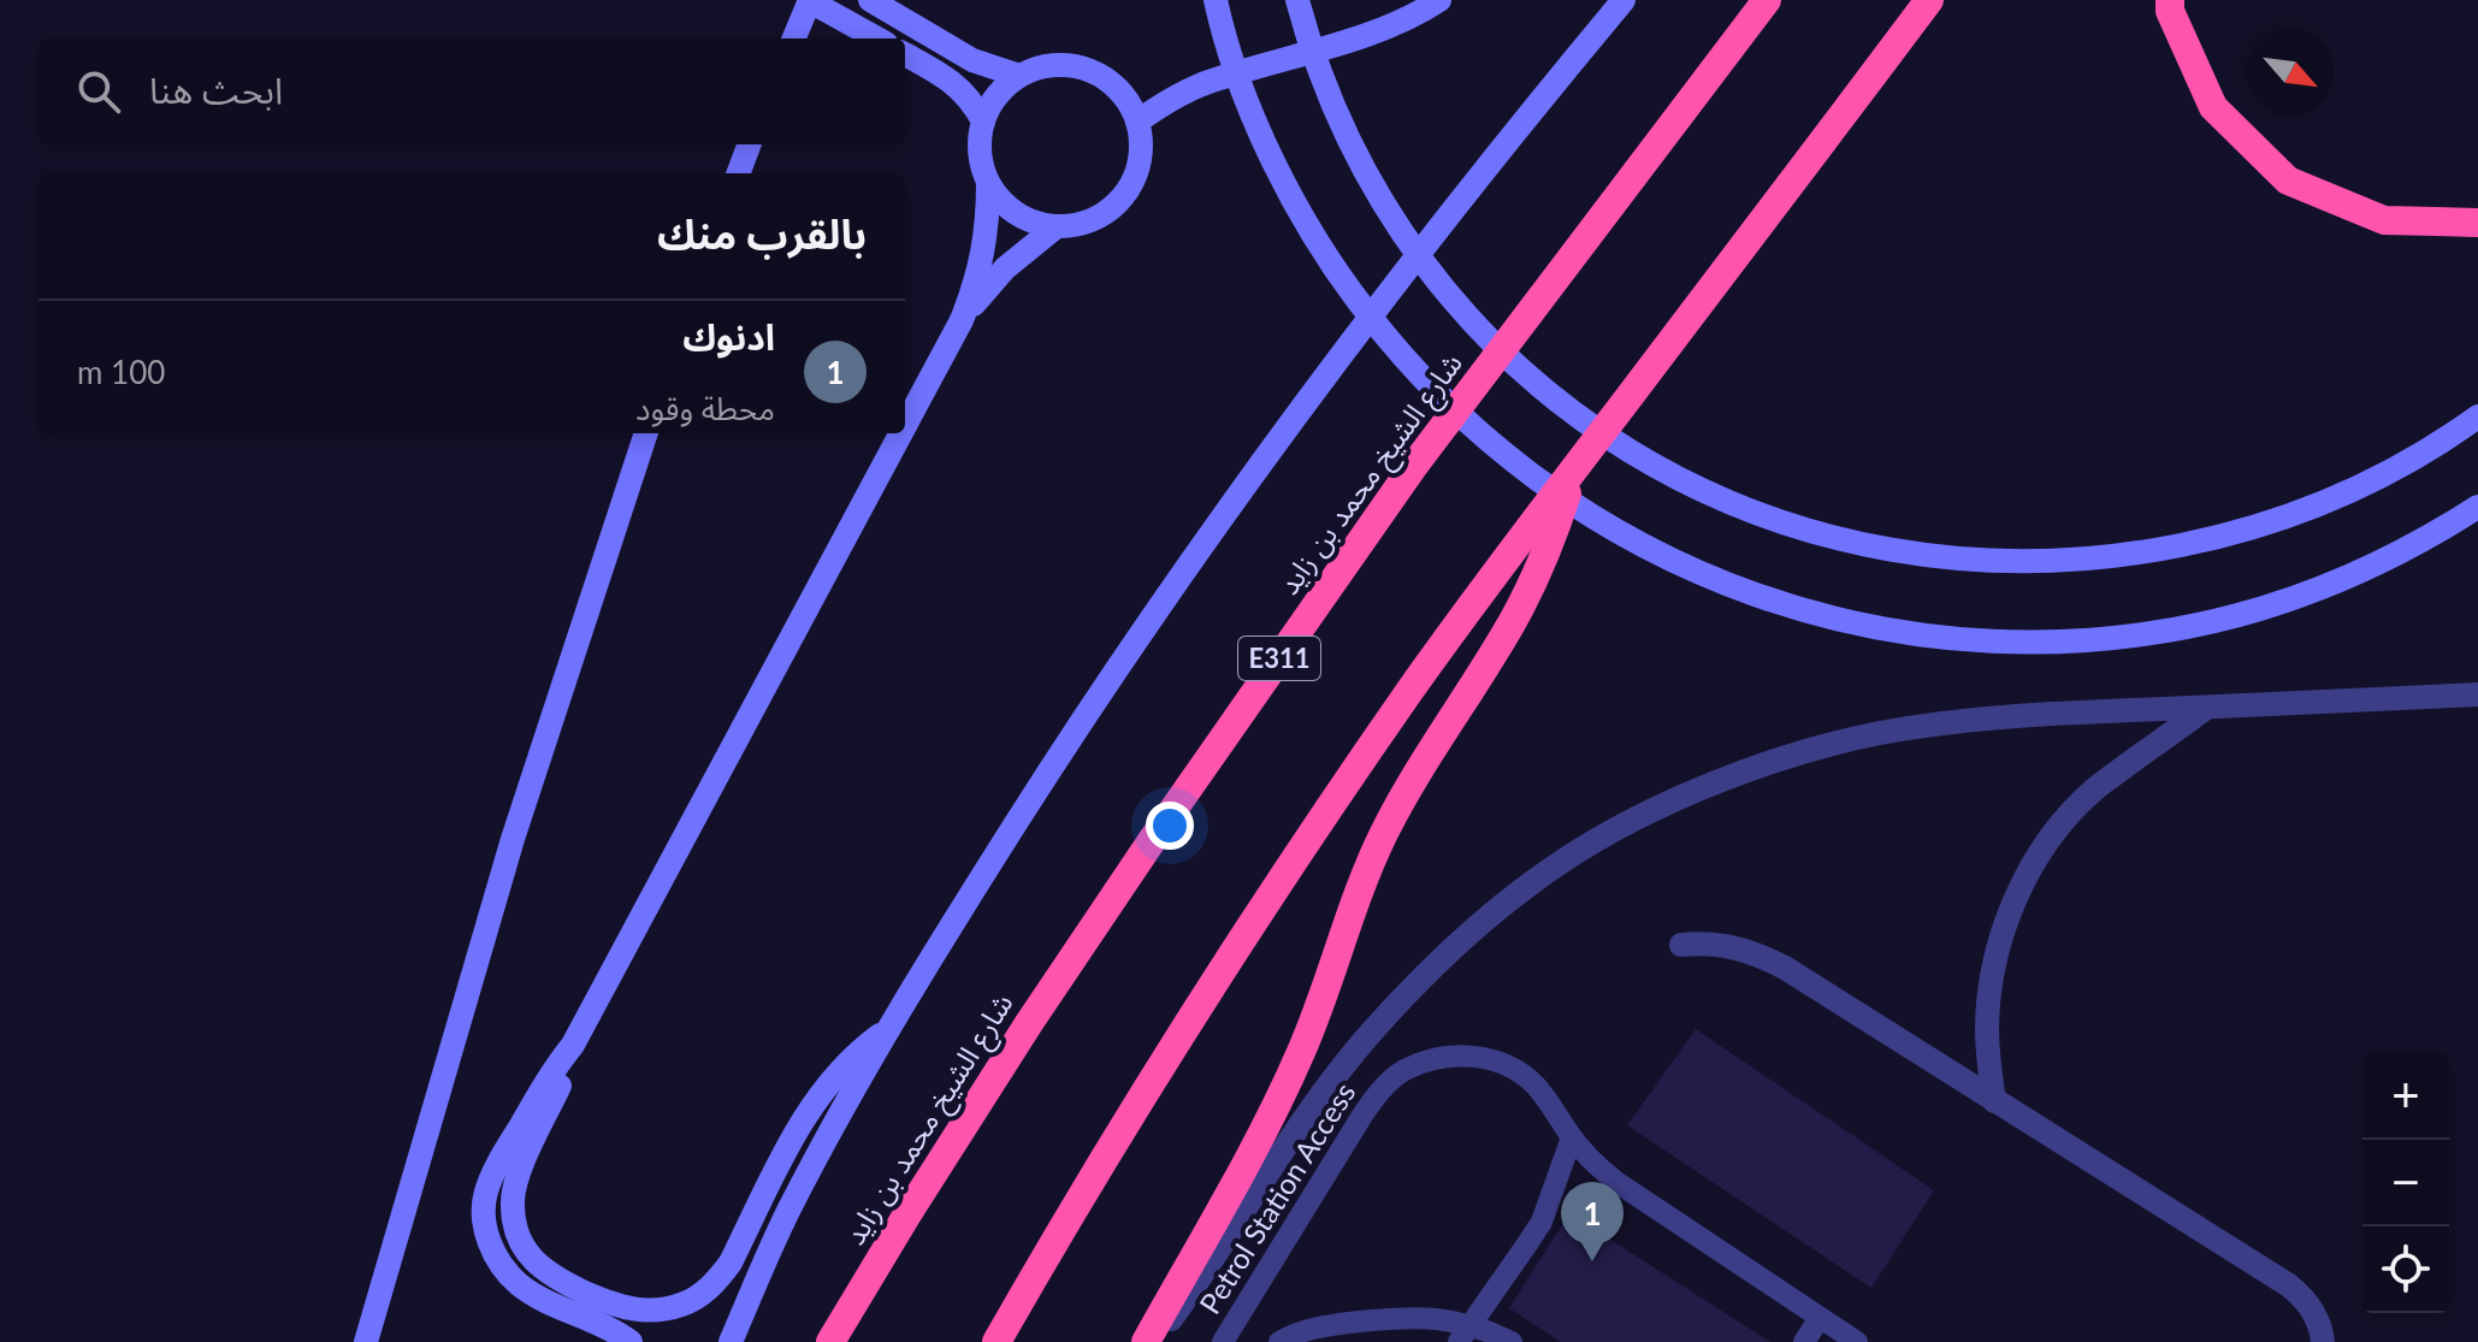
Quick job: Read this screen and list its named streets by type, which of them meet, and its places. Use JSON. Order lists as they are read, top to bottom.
{
  "streets": {
    "highway": ["شارع الشيخ محمد بن زايد", "E311"],
    "lane": ["Petrol Station Access"]
  },
  "north": "bottom right",
  "page": {
    "search": "ابحث هنا",
    "heading": "بالقرب منك",
    "list": [
      {
        "mark": "1",
        "name": "ادنوك",
        "note": "محطة وقود",
        "value": "100 m"
      }
    ],
    "map_buttons": ["+", "−"],
    "pins": "1"
  }
}
